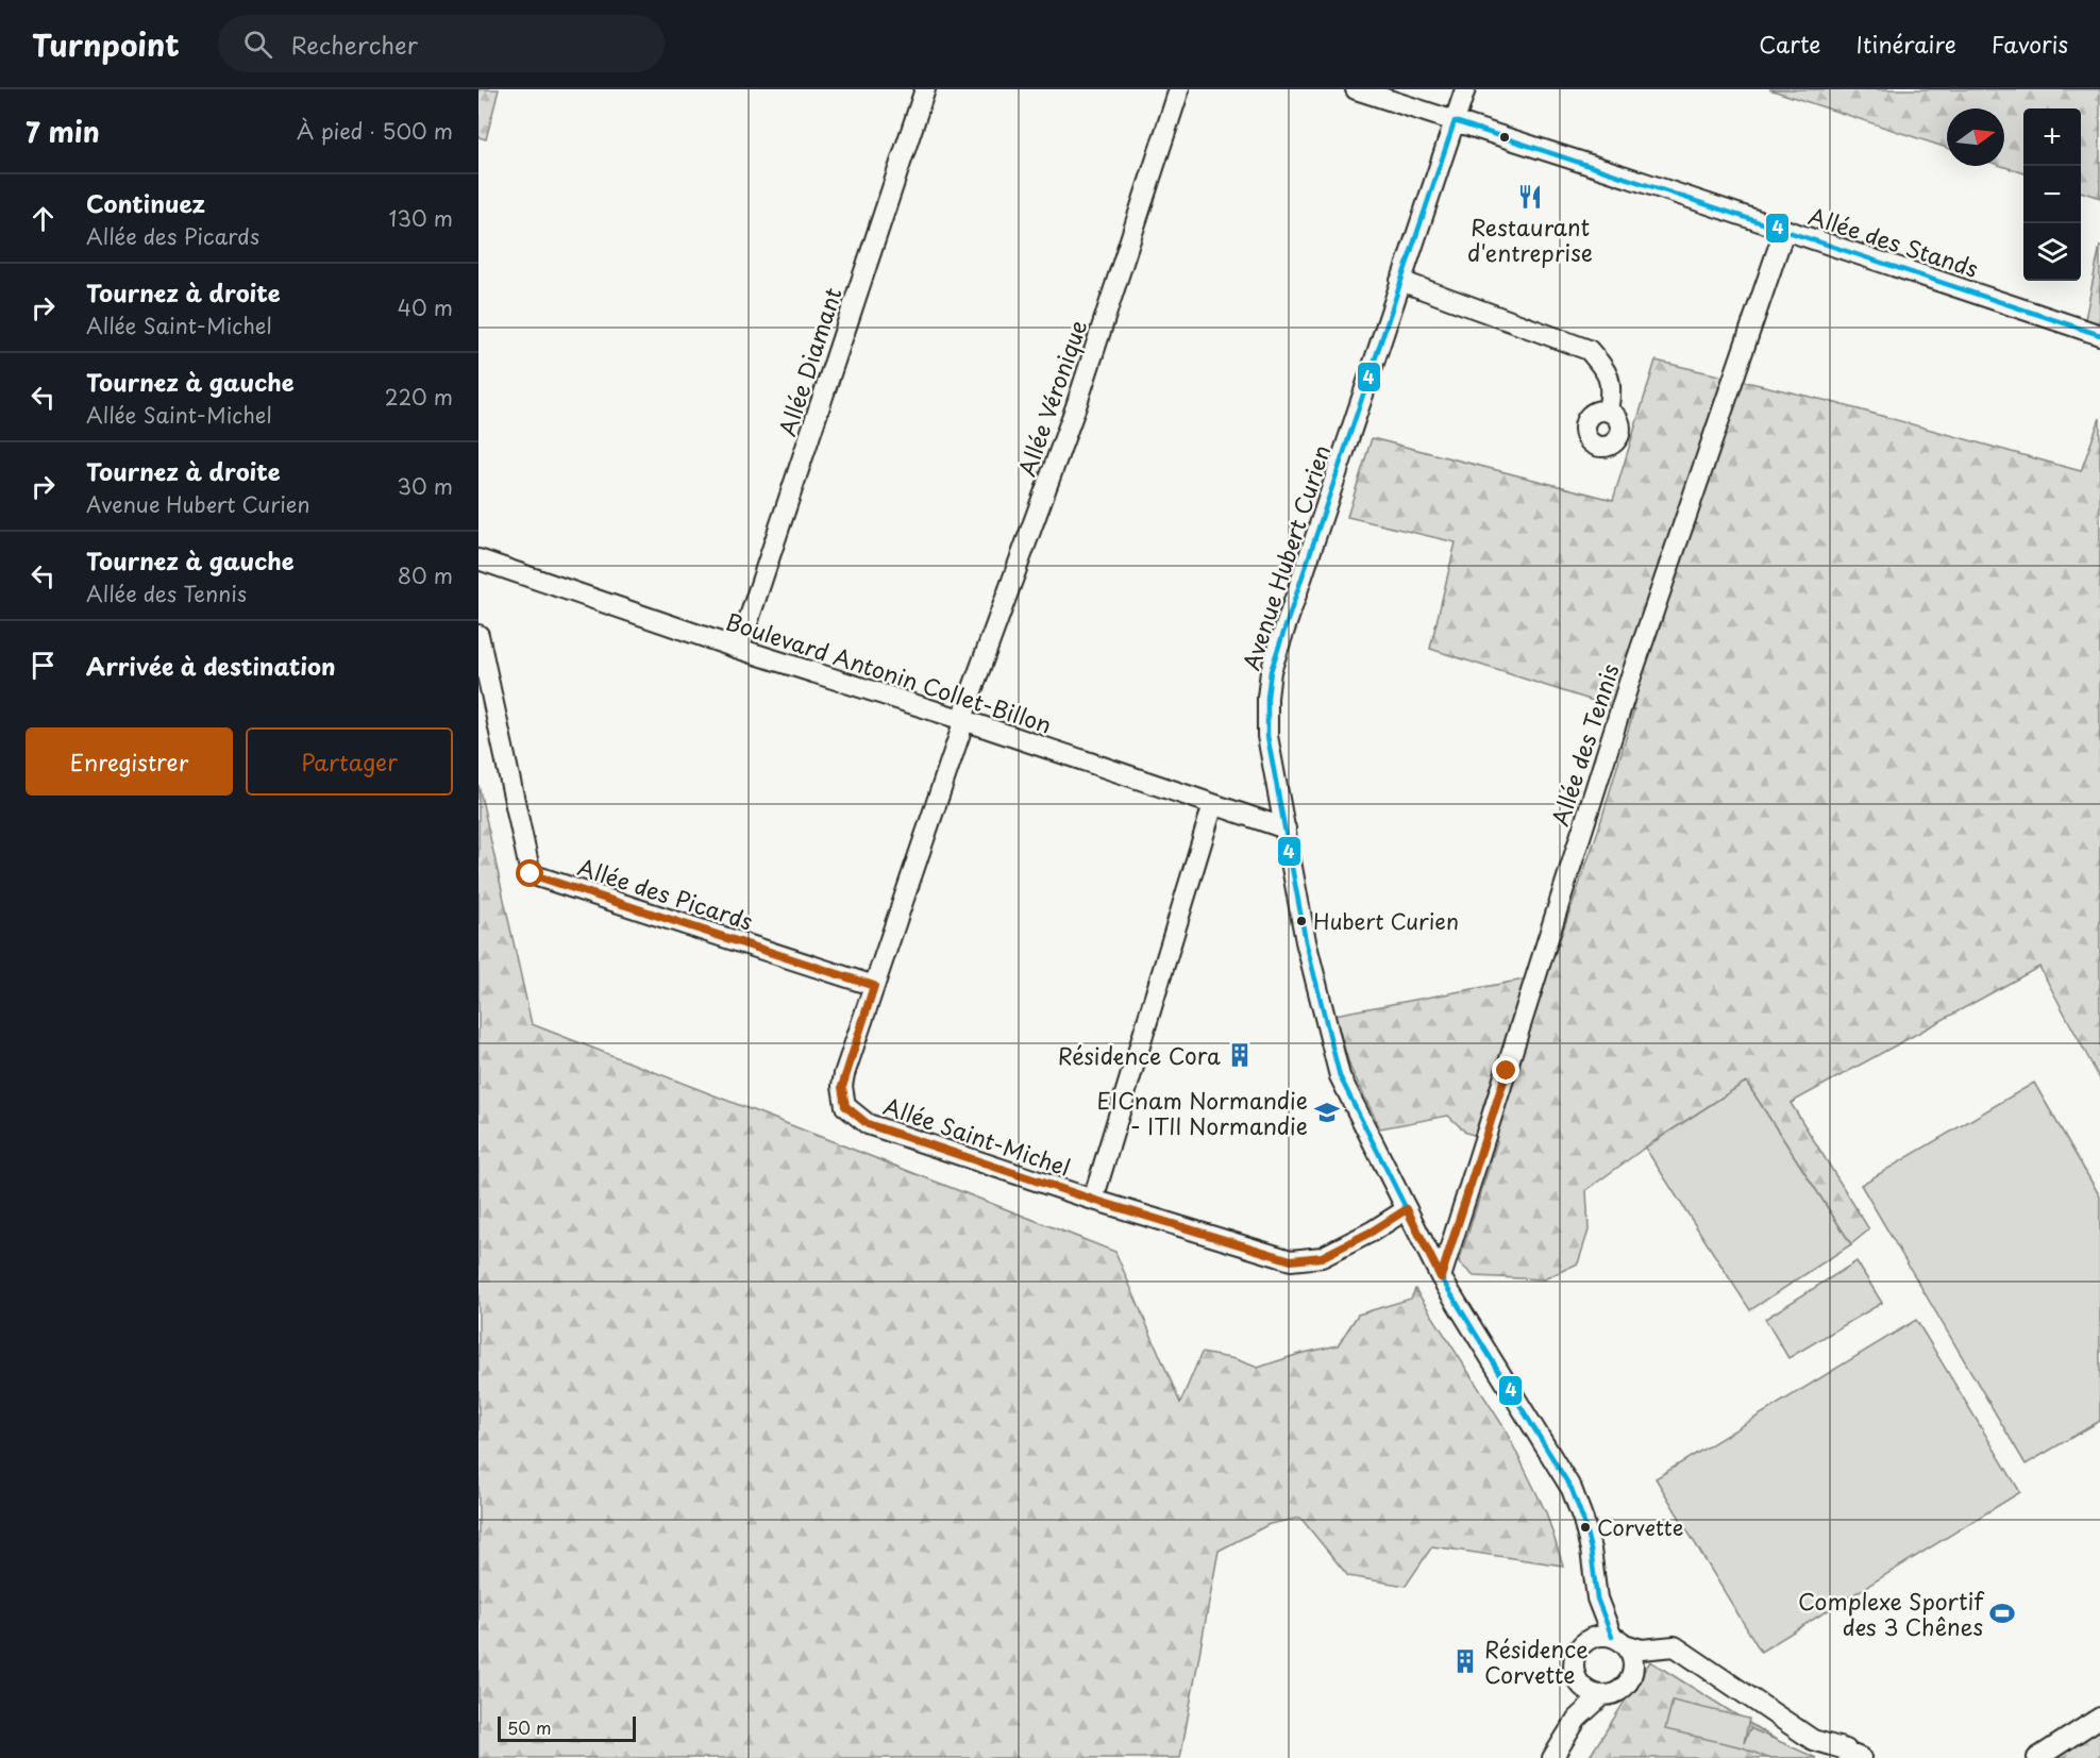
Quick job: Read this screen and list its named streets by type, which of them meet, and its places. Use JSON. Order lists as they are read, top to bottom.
{
  "streets": {
    "street": [
      "Allée des Stands",
      "Allée Diamant",
      "Allée Véronique",
      "Avenue Hubert Curien",
      "Boulevard Antonin Collet-Billon",
      "Allée des Tennis",
      "Allée des Picards",
      "Allée Saint-Michel"
    ]
  },
  "crossings": [
    ["Allée des Stands", "Avenue Hubert Curien"],
    ["Allée des Stands", "Allée des Tennis"],
    ["Allée Diamant", "Boulevard Antonin Collet-Billon"],
    ["Allée Véronique", "Boulevard Antonin Collet-Billon"],
    ["Allée Véronique", "Allée Saint-Michel"],
    ["Avenue Hubert Curien", "Boulevard Antonin Collet-Billon"],
    ["Avenue Hubert Curien", "Allée des Tennis"],
    ["Avenue Hubert Curien", "Allée Saint-Michel"],
    ["Boulevard Antonin Collet-Billon", "Allée Saint-Michel"],
    ["Allée des Picards", "Allée Saint-Michel"]
  ],
  "places": {
    "restaurant": ["Restaurant d'entreprise"],
    "other": ["Hubert Curien", "Corvette"],
    "building": ["Résidence Cora", "Résidence Corvette"],
    "school or university": ["EICnam Normandie - ITII Normandie"],
    "sports": ["Complexe Sportif des 3 Chênes"]
  },
  "lines": ["transit line 4"],
  "scale_bar": "50 m",
  "north": "right",
  "page": {
    "header": "Turnpoint",
    "search": "Rechercher",
    "nav": ["Carte", "Itinéraire", "Favoris"],
    "heading": ["7 min", "À pied · 500 m"],
    "map_buttons": ["+", "−"],
    "list": [
      ["Continuez", "Allée des Picards", "130 m"],
      ["Tournez à droite", "Allée Saint-Michel", "40 m"],
      ["Tournez à gauche", "Allée Saint-Michel", "220 m"],
      ["Tournez à droite", "Avenue Hubert Curien", "30 m"],
      ["Tournez à gauche", "Allée des Tennis", "80 m"],
      "Arrivée à destination"
    ],
    "buttons": ["Enregistrer", "Partager"],
    "scale": "50 m"
  }
}
